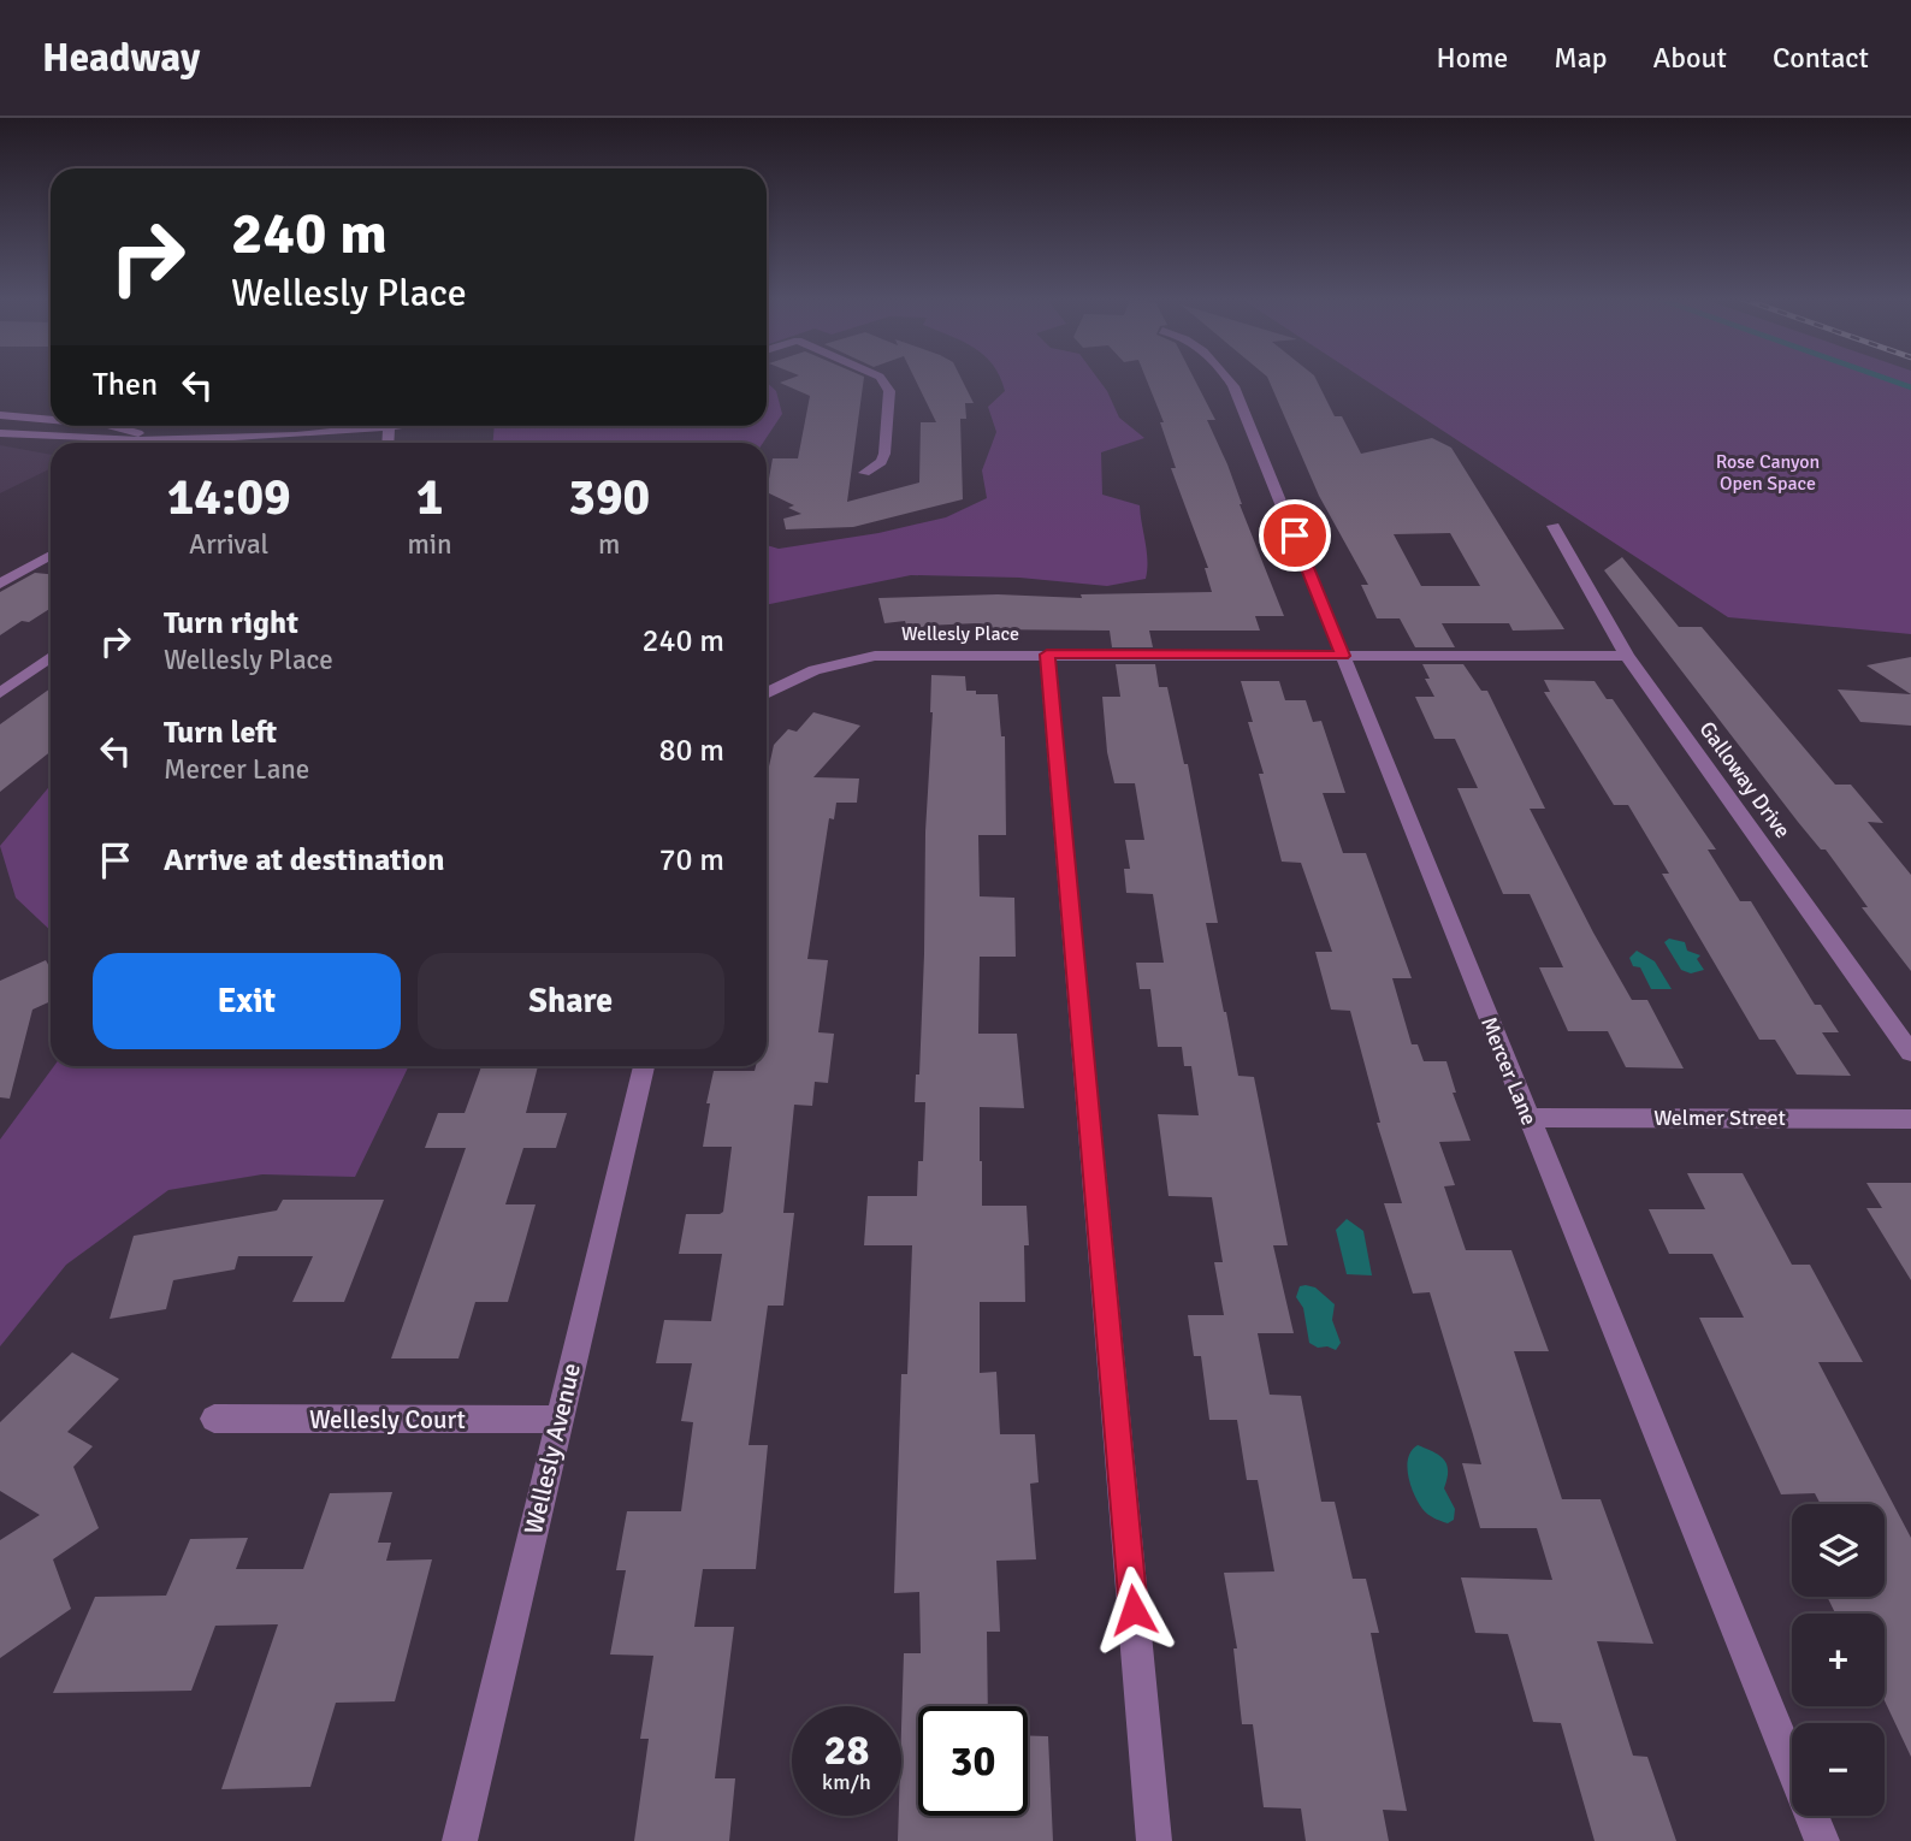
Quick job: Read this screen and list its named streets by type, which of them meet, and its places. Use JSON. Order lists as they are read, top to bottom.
{
  "streets": {
    "street": [
      "Wellesly Place",
      "Galloway Drive",
      "Mercer Lane",
      "Welmer Street",
      "Wellesly Court",
      "Wellesly Avenue"
    ]
  },
  "crossings": [
    ["Wellesly Place", "Galloway Drive"],
    ["Wellesly Place", "Mercer Lane"],
    ["Mercer Lane", "Welmer Street"],
    ["Wellesly Court", "Wellesly Avenue"]
  ],
  "parks": ["Rose Canyon Open Space"],
  "page": {
    "header": "Headway",
    "nav": [
      "Home",
      "Map",
      "About",
      "Contact"
    ],
    "turn": ["240 m", "Wellesly Place"],
    "then": "Then",
    "eta": [
      "14:09",
      "Arrival",
      "1",
      "min",
      "390",
      "m"
    ],
    "list": [
      {
        "name": "Turn right",
        "note": "Wellesly Place",
        "value": "240 m"
      },
      {
        "name": "Turn left",
        "note": "Mercer Lane",
        "value": "80 m"
      },
      {
        "name": "Arrive at destination",
        "value": "70 m"
      }
    ],
    "buttons": ["Exit", "Share"],
    "map_buttons": ["+", "−"],
    "speed": "28 km/h",
    "limit": "30"
  }
}
